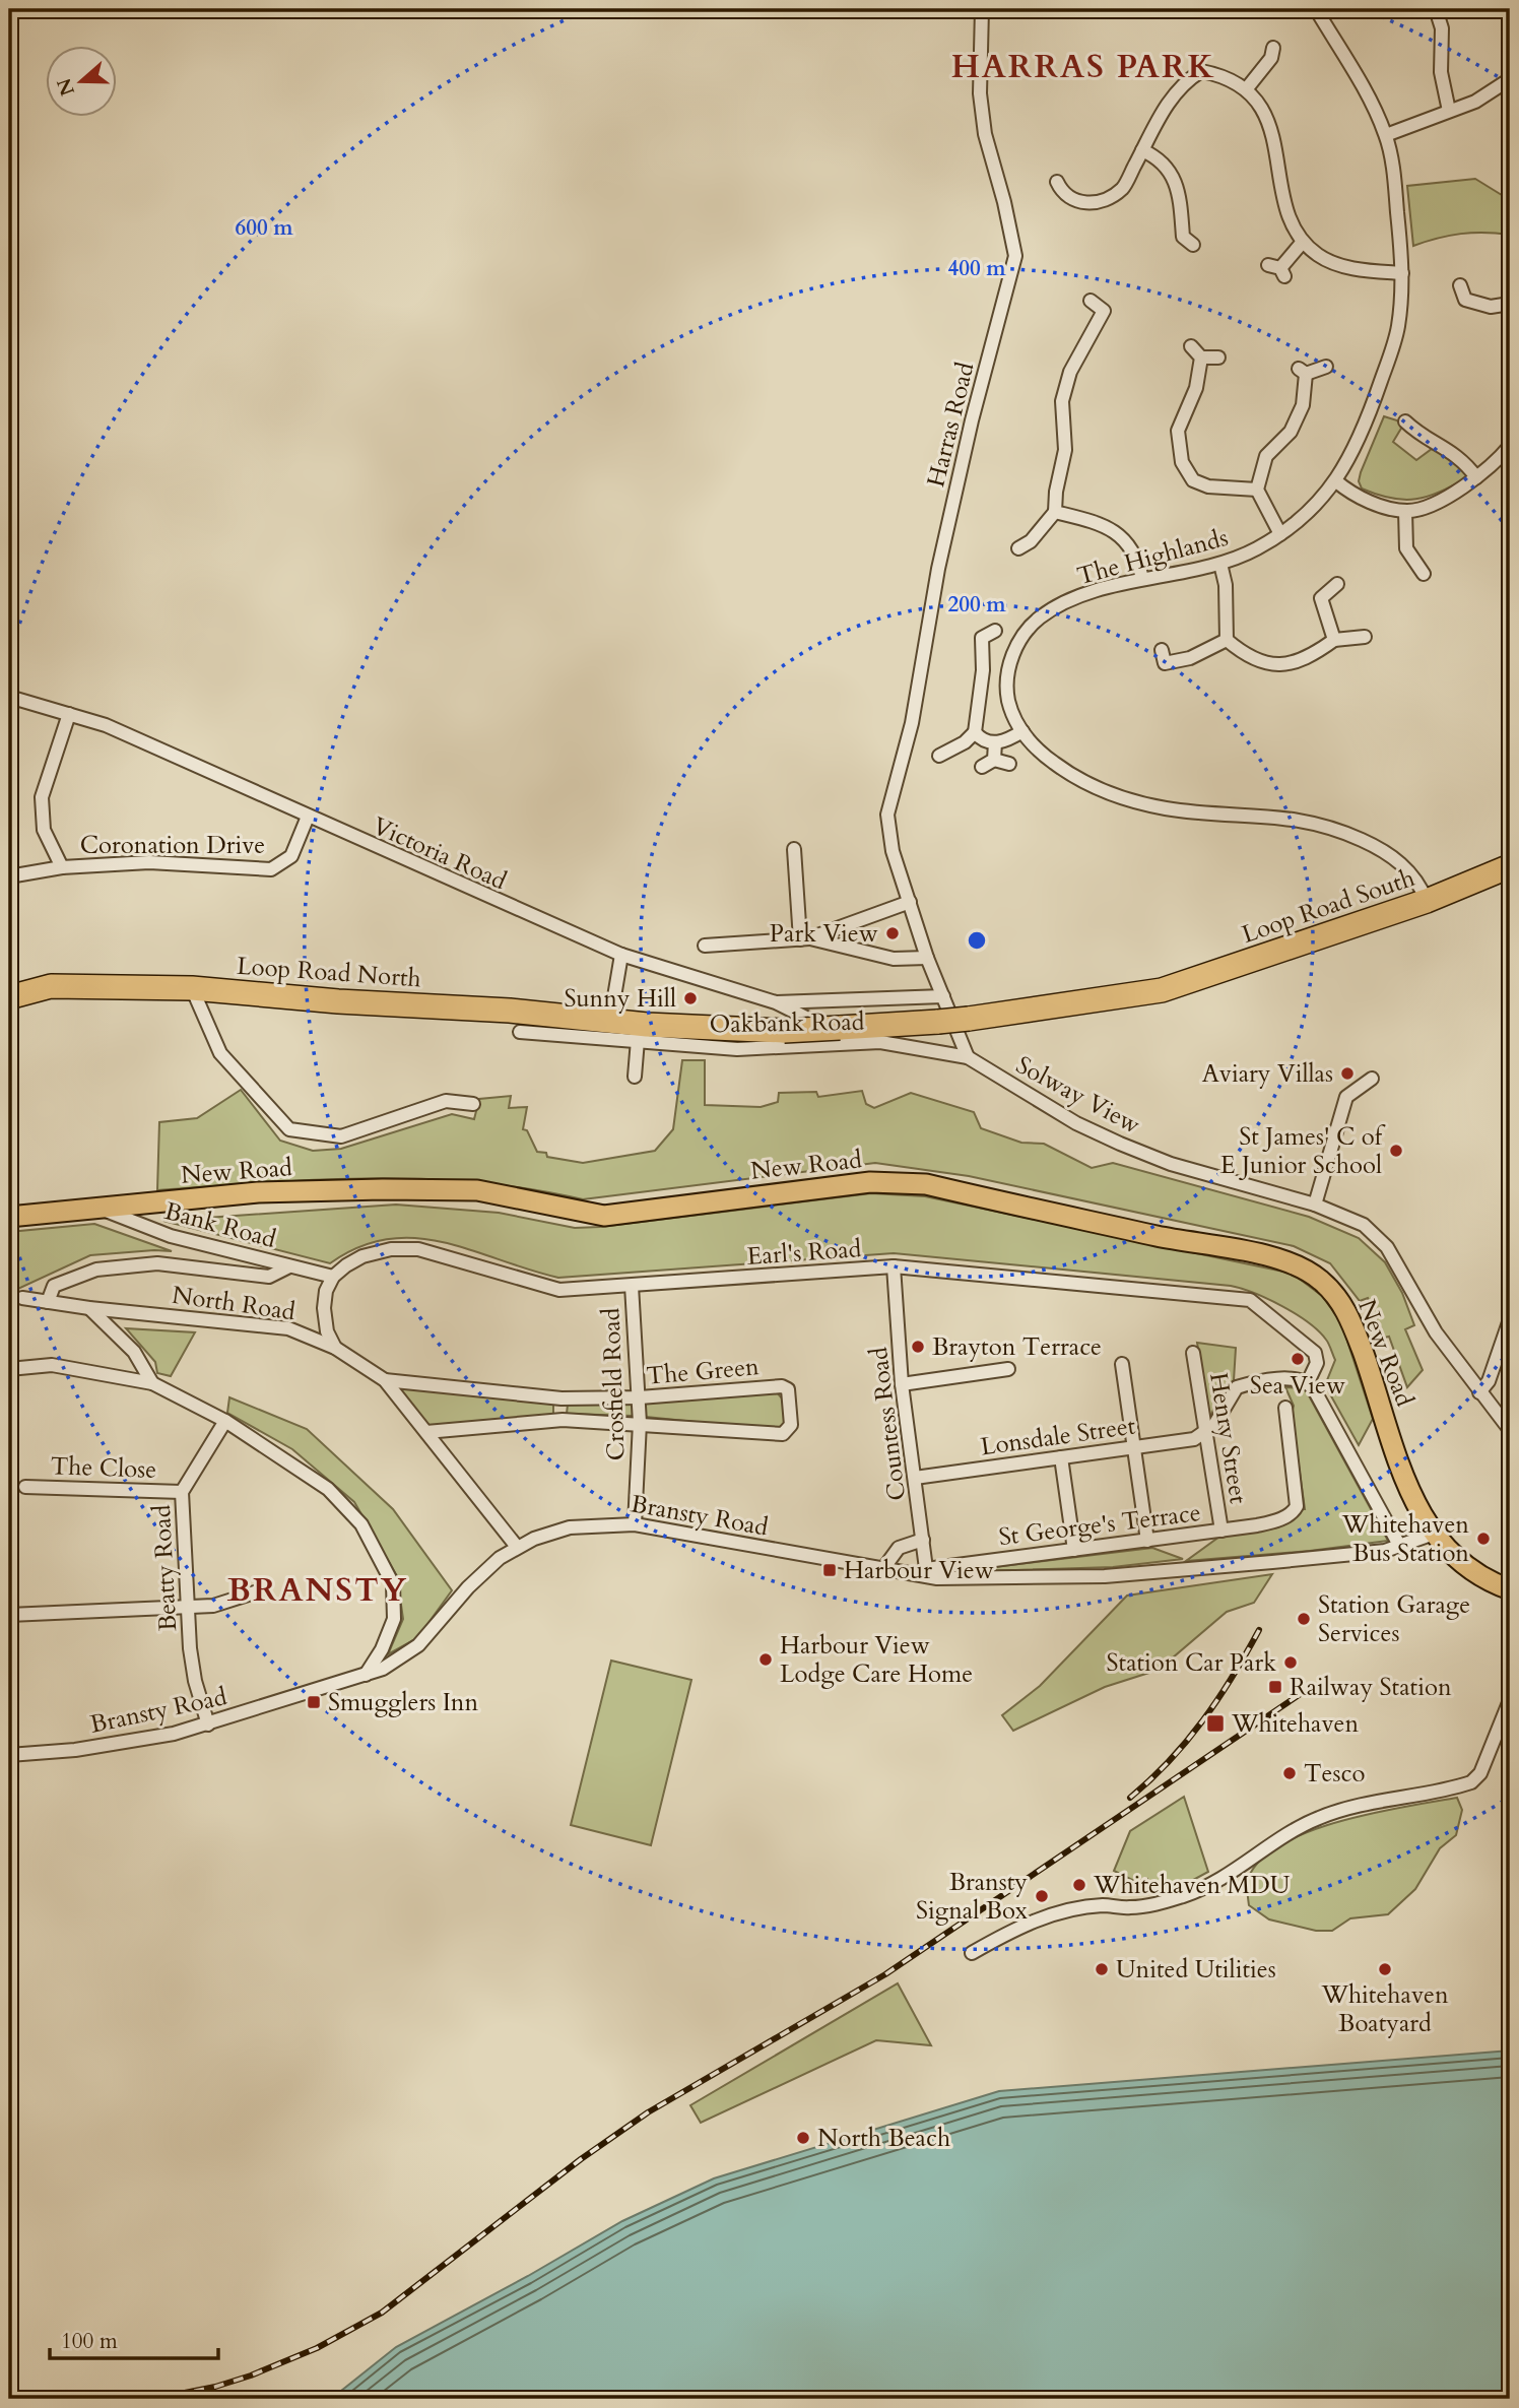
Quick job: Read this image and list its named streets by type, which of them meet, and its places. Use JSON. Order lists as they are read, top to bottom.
{
  "streets": {
    "highway": ["Loop Road South", "Loop Road North"],
    "main road": ["New Road"],
    "street": [
      "Harras Road",
      "The Highlands",
      "Coronation Drive",
      "Victoria Road",
      "Oakbank Road",
      "Solway View",
      "Bank Road",
      "Earl's Road",
      "North Road",
      "The Green",
      "Crosfield Road",
      "Countess Road",
      "Lonsdale Street",
      "Henry Street",
      "The Close",
      "Bransty Road",
      "St George's Terrace",
      "Beatty Road"
    ]
  },
  "crossings": [
    ["The Highlands", "Loop Road South"],
    ["Coronation Drive", "Victoria Road"],
    ["Victoria Road", "Loop Road North"],
    ["Victoria Road", "Oakbank Road"],
    ["Loop Road South", "Loop Road North"],
    ["Loop Road North", "Oakbank Road"],
    ["Oakbank Road", "Solway View"],
    ["New Road", "Bank Road"],
    ["New Road", "Bransty Road"],
    ["Bank Road", "Earl's Road"],
    ["Earl's Road", "Crosfield Road"],
    ["Earl's Road", "Countess Road"],
    ["North Road", "The Green"],
    ["North Road", "Bransty Road"],
    ["The Green", "Crosfield Road"],
    ["Crosfield Road", "Bransty Road"],
    ["Countess Road", "Lonsdale Street"],
    ["Countess Road", "Bransty Road"],
    ["Countess Road", "St George's Terrace"],
    ["Lonsdale Street", "Henry Street"],
    ["Henry Street", "St George's Terrace"],
    ["The Close", "Beatty Road"],
    ["Bransty Road", "St George's Terrace"],
    ["Bransty Road", "Beatty Road"]
  ],
  "districts": ["HARRAS PARK", "BRANSTY"],
  "places": {
    "other": [
      "Park View",
      "Sunny Hill",
      "Aviary Villas",
      "St James' C of E Junior School",
      "Brayton Terrace",
      "Sea View",
      "Whitehaven Bus Station",
      "Station Garage Services",
      "Harbour View Lodge Care Home",
      "Station Car Park",
      "Tesco",
      "Whitehaven MDU",
      "Bransty Signal Box",
      "United Utilities",
      "Whitehaven Boatyard",
      "North Beach"
    ],
    "transit": [
      "Harbour View",
      "Railway Station",
      "Smugglers Inn",
      "Whitehaven"
    ]
  },
  "scale_bar": "100 m",
  "north": "left",
  "rings": ["600 m", "400 m", "200 m"]
}
